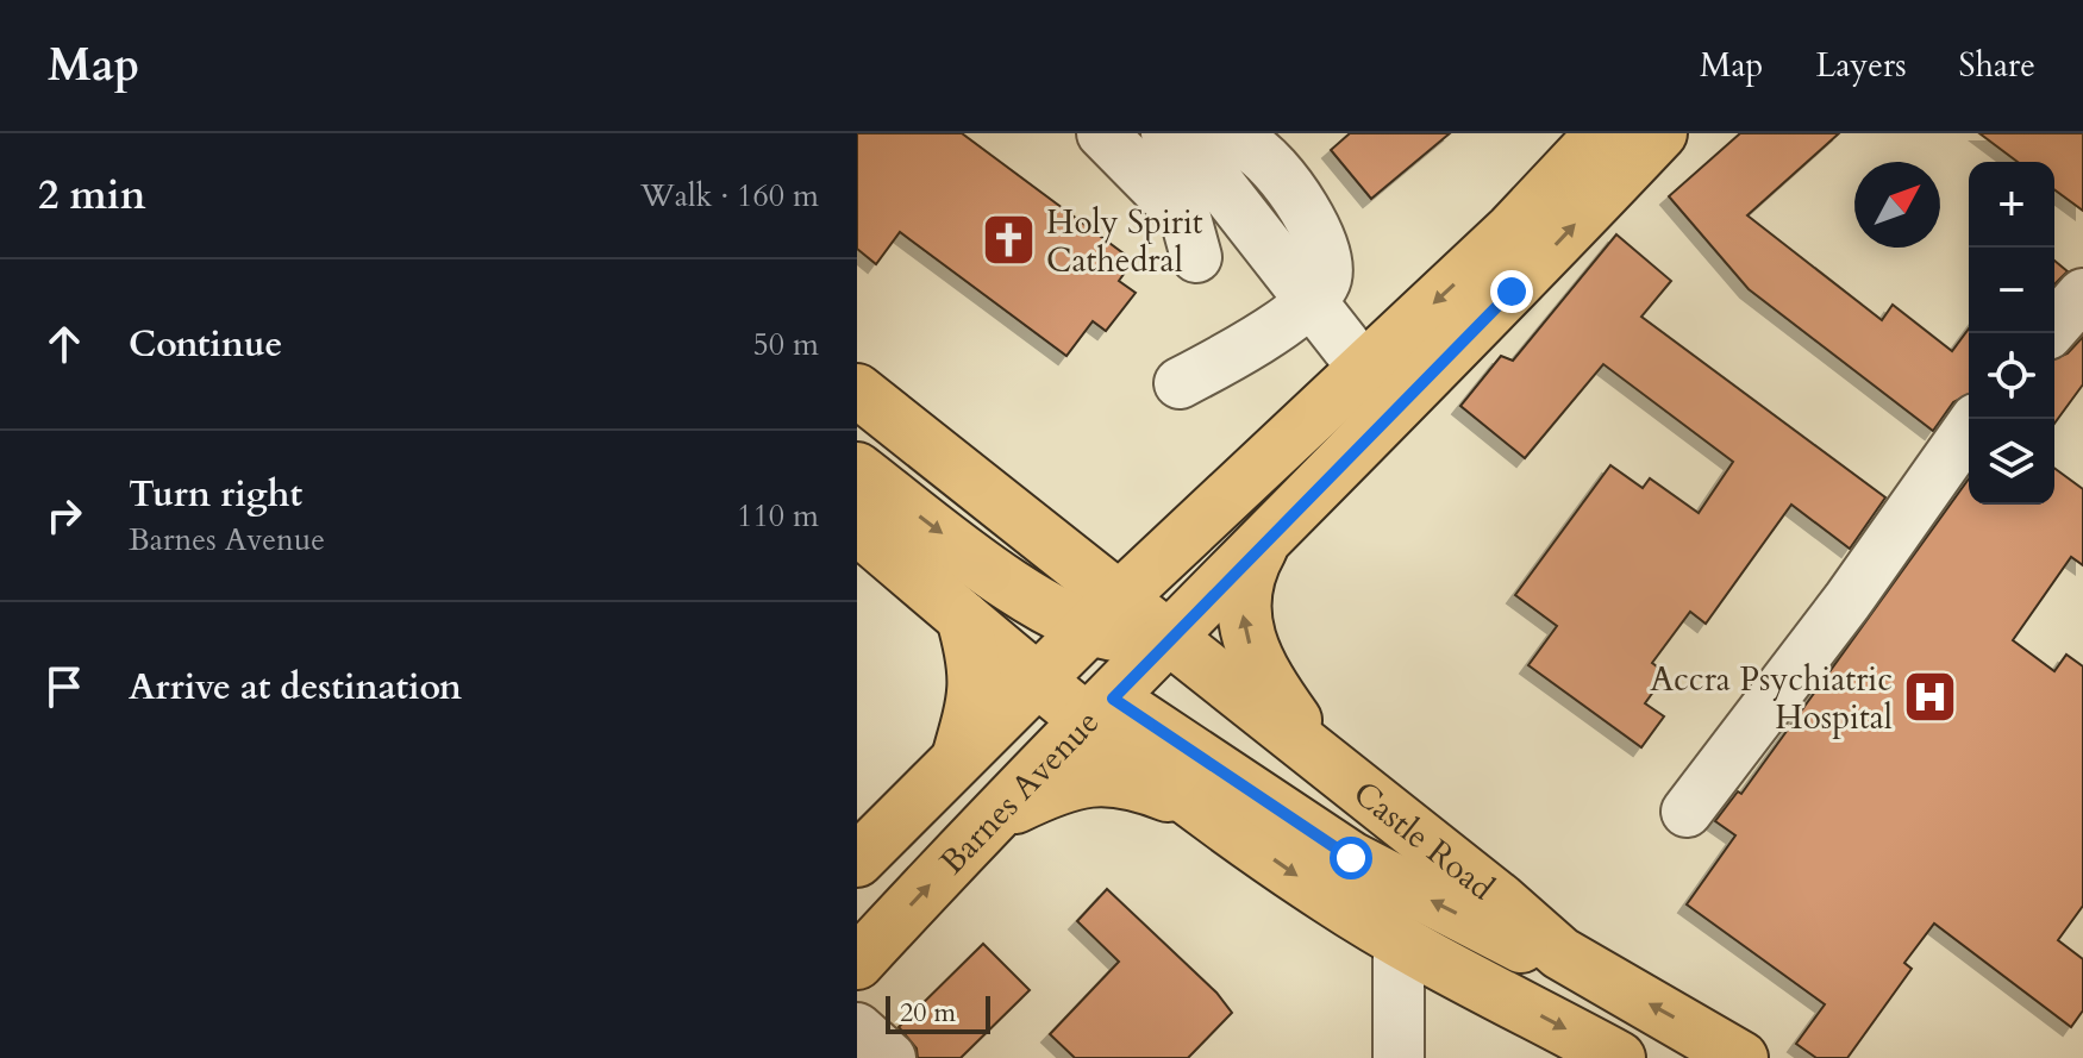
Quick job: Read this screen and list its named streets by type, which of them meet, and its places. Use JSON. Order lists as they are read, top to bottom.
{
  "streets": {
    "main road": ["Barnes Avenue", "Castle Road"]
  },
  "crossings": [
    ["Barnes Avenue", "Castle Road"]
  ],
  "places": {
    "church": ["Holy Spirit Cathedral"],
    "hospital": ["Accra Psychiatric Hospital"]
  },
  "scale_bar": "20 m",
  "north": "top right",
  "page": {
    "header": "Map",
    "nav": ["Map", "Layers", "Share"],
    "heading": ["2 min", "Walk · 160 m"],
    "map_buttons": ["+", "−"],
    "list": [
      ["Continue", "50 m"],
      ["Turn right", "Barnes Avenue", "110 m"],
      "Arrive at destination"
    ],
    "scale": "20 m"
  }
}
